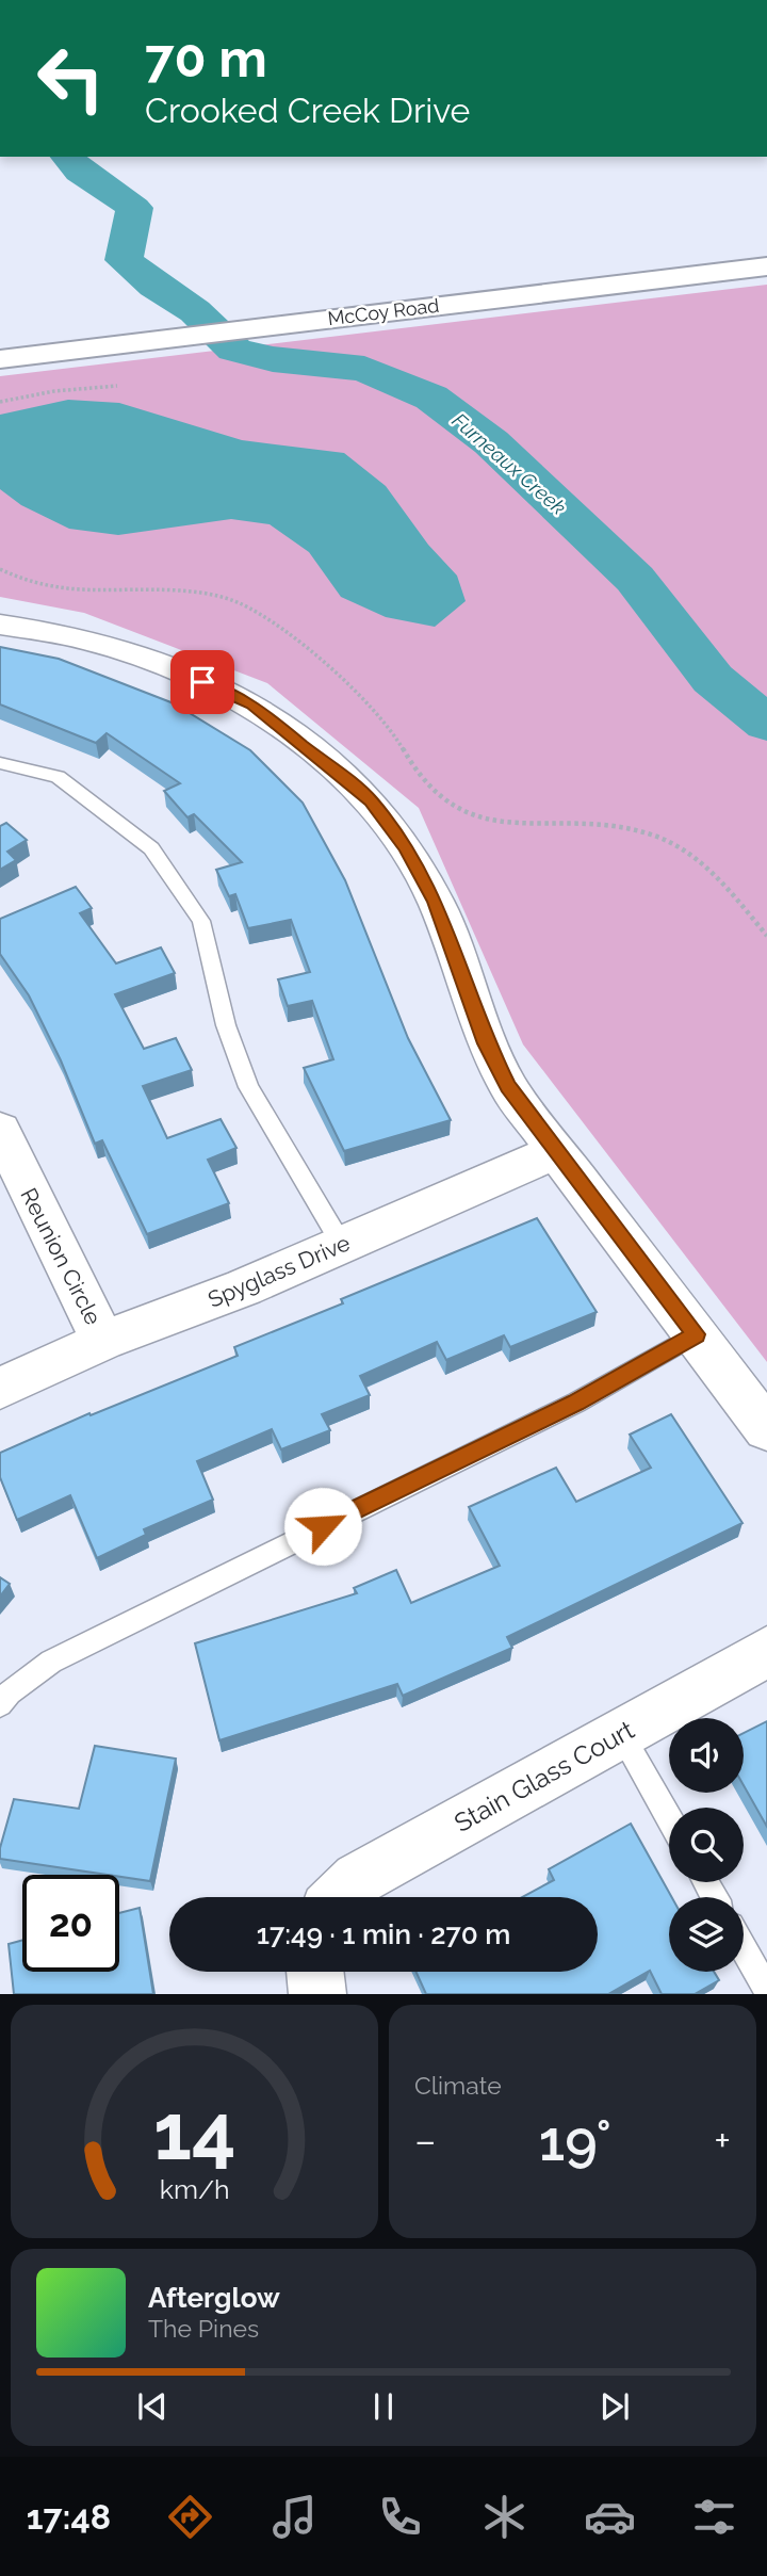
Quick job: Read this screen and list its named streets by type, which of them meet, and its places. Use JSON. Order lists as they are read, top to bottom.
{
  "streets": {
    "street": [
      "McCoy Road",
      "Reunion Circle",
      "Spyglass Drive",
      "Stain Glass Court"
    ]
  },
  "crossings": [
    ["Reunion Circle", "Spyglass Drive"]
  ],
  "water": ["Furneaux Creek"],
  "page": {
    "turn": ["70 m", "Crooked Creek Drive"],
    "limit": "20",
    "trip": "17:49 · 1 min · 270 m",
    "tile": "Climate",
    "heat": ["−", "19°", "+"],
    "song": ["Afterglow", "The Pines"],
    "tabs": "17:48",
    "gauge": ["14", "km/h"]
  }
}
